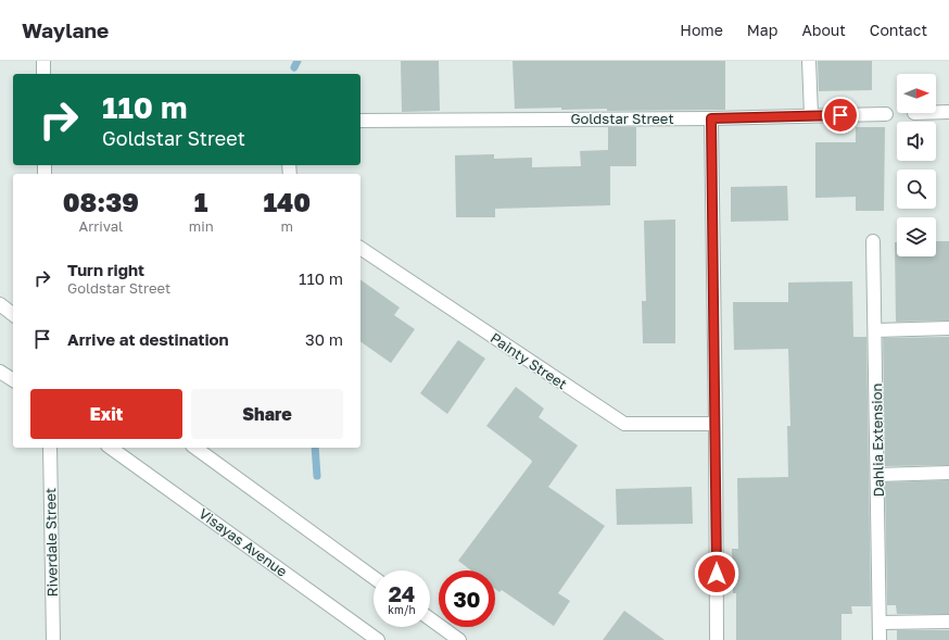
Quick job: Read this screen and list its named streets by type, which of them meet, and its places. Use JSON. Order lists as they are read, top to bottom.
{
  "streets": {
    "street": [
      "Goldstar Street",
      "Painty Street",
      "Dahlia Extension",
      "Riverdale Street",
      "Visayas Avenue"
    ]
  },
  "north": "right",
  "page": {
    "header": "Waylane",
    "nav": [
      "Home",
      "Map",
      "About",
      "Contact"
    ],
    "turn": ["110 m", "Goldstar Street"],
    "eta": [
      "08:39",
      "Arrival",
      "1",
      "min",
      "140",
      "m"
    ],
    "list": [
      {
        "name": "Turn right",
        "note": "Goldstar Street",
        "value": "110 m"
      },
      {
        "name": "Arrive at destination",
        "value": "30 m"
      }
    ],
    "buttons": ["Exit", "Share"],
    "speed": "24 km/h",
    "limit": "30"
  }
}
